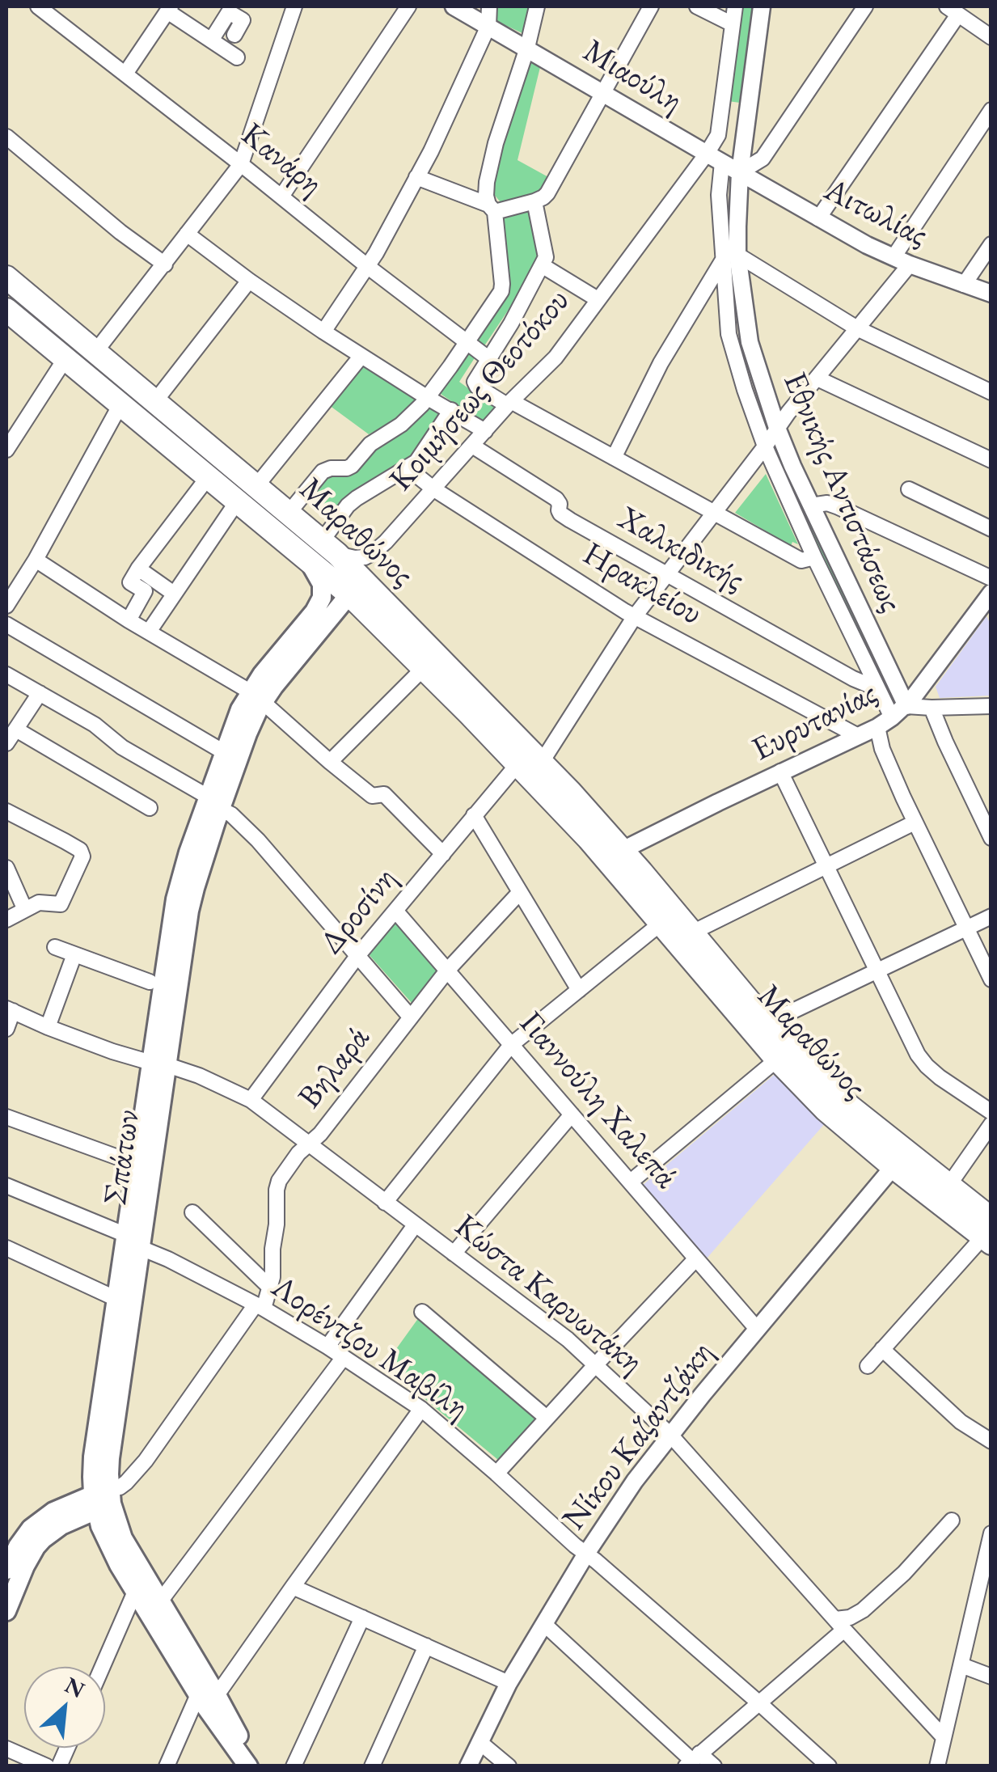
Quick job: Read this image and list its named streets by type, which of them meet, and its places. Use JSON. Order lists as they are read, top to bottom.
{
  "streets": {
    "main road": ["Μαραθώνος", "Σπάτων"],
    "street": [
      "Μιαούλη",
      "Κανάρη",
      "Αιτωλίας",
      "Κοιμήσεως Θεοτόκου",
      "Εθνικής Αντιστάσεως",
      "Χαλκιδικής",
      "Ηρακλείου",
      "Ευρυτανίας",
      "Δροσίνη",
      "Βηλαρά",
      "Γιαννούλη Χαλεπά",
      "Κώστα Καρυωτάκη",
      "Λορέντζου Μαβίλη",
      "Νίκου Καζαντζάκη"
    ]
  },
  "crossings": [
    ["Μιαούλη", "Αιτωλίας"],
    ["Μιαούλη", "Κοιμήσεως Θεοτόκου"],
    ["Μιαούλη", "Εθνικής Αντιστάσεως"],
    ["Αιτωλίας", "Εθνικής Αντιστάσεως"],
    ["Κοιμήσεως Θεοτόκου", "Μαραθώνος"],
    ["Κοιμήσεως Θεοτόκου", "Χαλκιδικής"],
    ["Κοιμήσεως Θεοτόκου", "Ηρακλείου"],
    ["Εθνικής Αντιστάσεως", "Ευρυτανίας"],
    ["Μαραθώνος", "Ευρυτανίας"],
    ["Μαραθώνος", "Δροσίνη"],
    ["Μαραθώνος", "Σπάτων"],
    ["Μαραθώνος", "Νίκου Καζαντζάκη"],
    ["Ηρακλείου", "Ευρυτανίας"],
    ["Δροσίνη", "Γιαννούλη Χαλεπά"],
    ["Δροσίνη", "Κώστα Καρυωτάκη"],
    ["Βηλαρά", "Γιαννούλη Χαλεπά"],
    ["Βηλαρά", "Σπάτων"],
    ["Βηλαρά", "Κώστα Καρυωτάκη"],
    ["Βηλαρά", "Λορέντζου Μαβίλη"],
    ["Γιαννούλη Χαλεπά", "Νίκου Καζαντζάκη"],
    ["Σπάτων", "Κώστα Καρυωτάκη"],
    ["Σπάτων", "Λορέντζου Μαβίλη"],
    ["Κώστα Καρυωτάκη", "Νίκου Καζαντζάκη"],
    ["Λορέντζου Μαβίλη", "Νίκου Καζαντζάκη"]
  ],
  "north": "top right"
}
